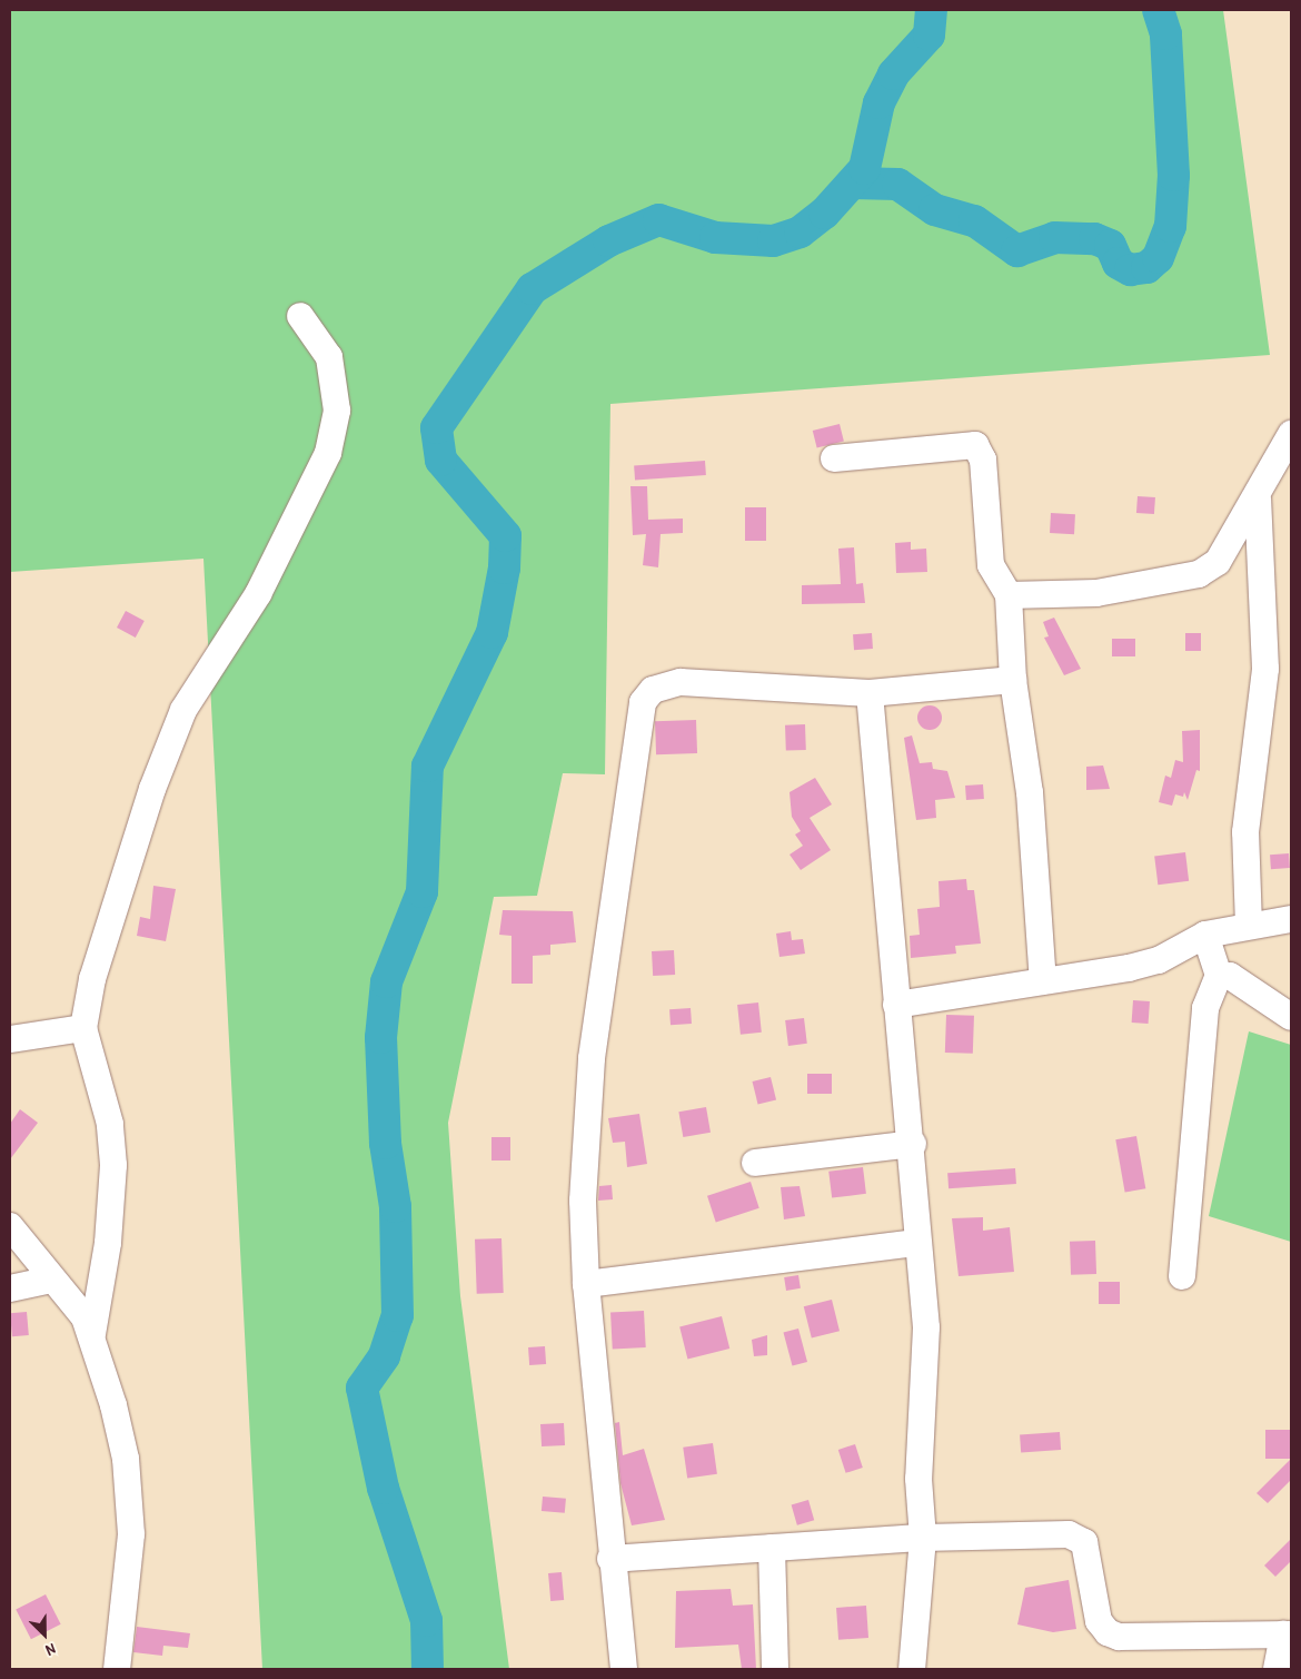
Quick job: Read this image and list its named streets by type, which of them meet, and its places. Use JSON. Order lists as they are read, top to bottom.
{
  "north": "bottom right"
}
